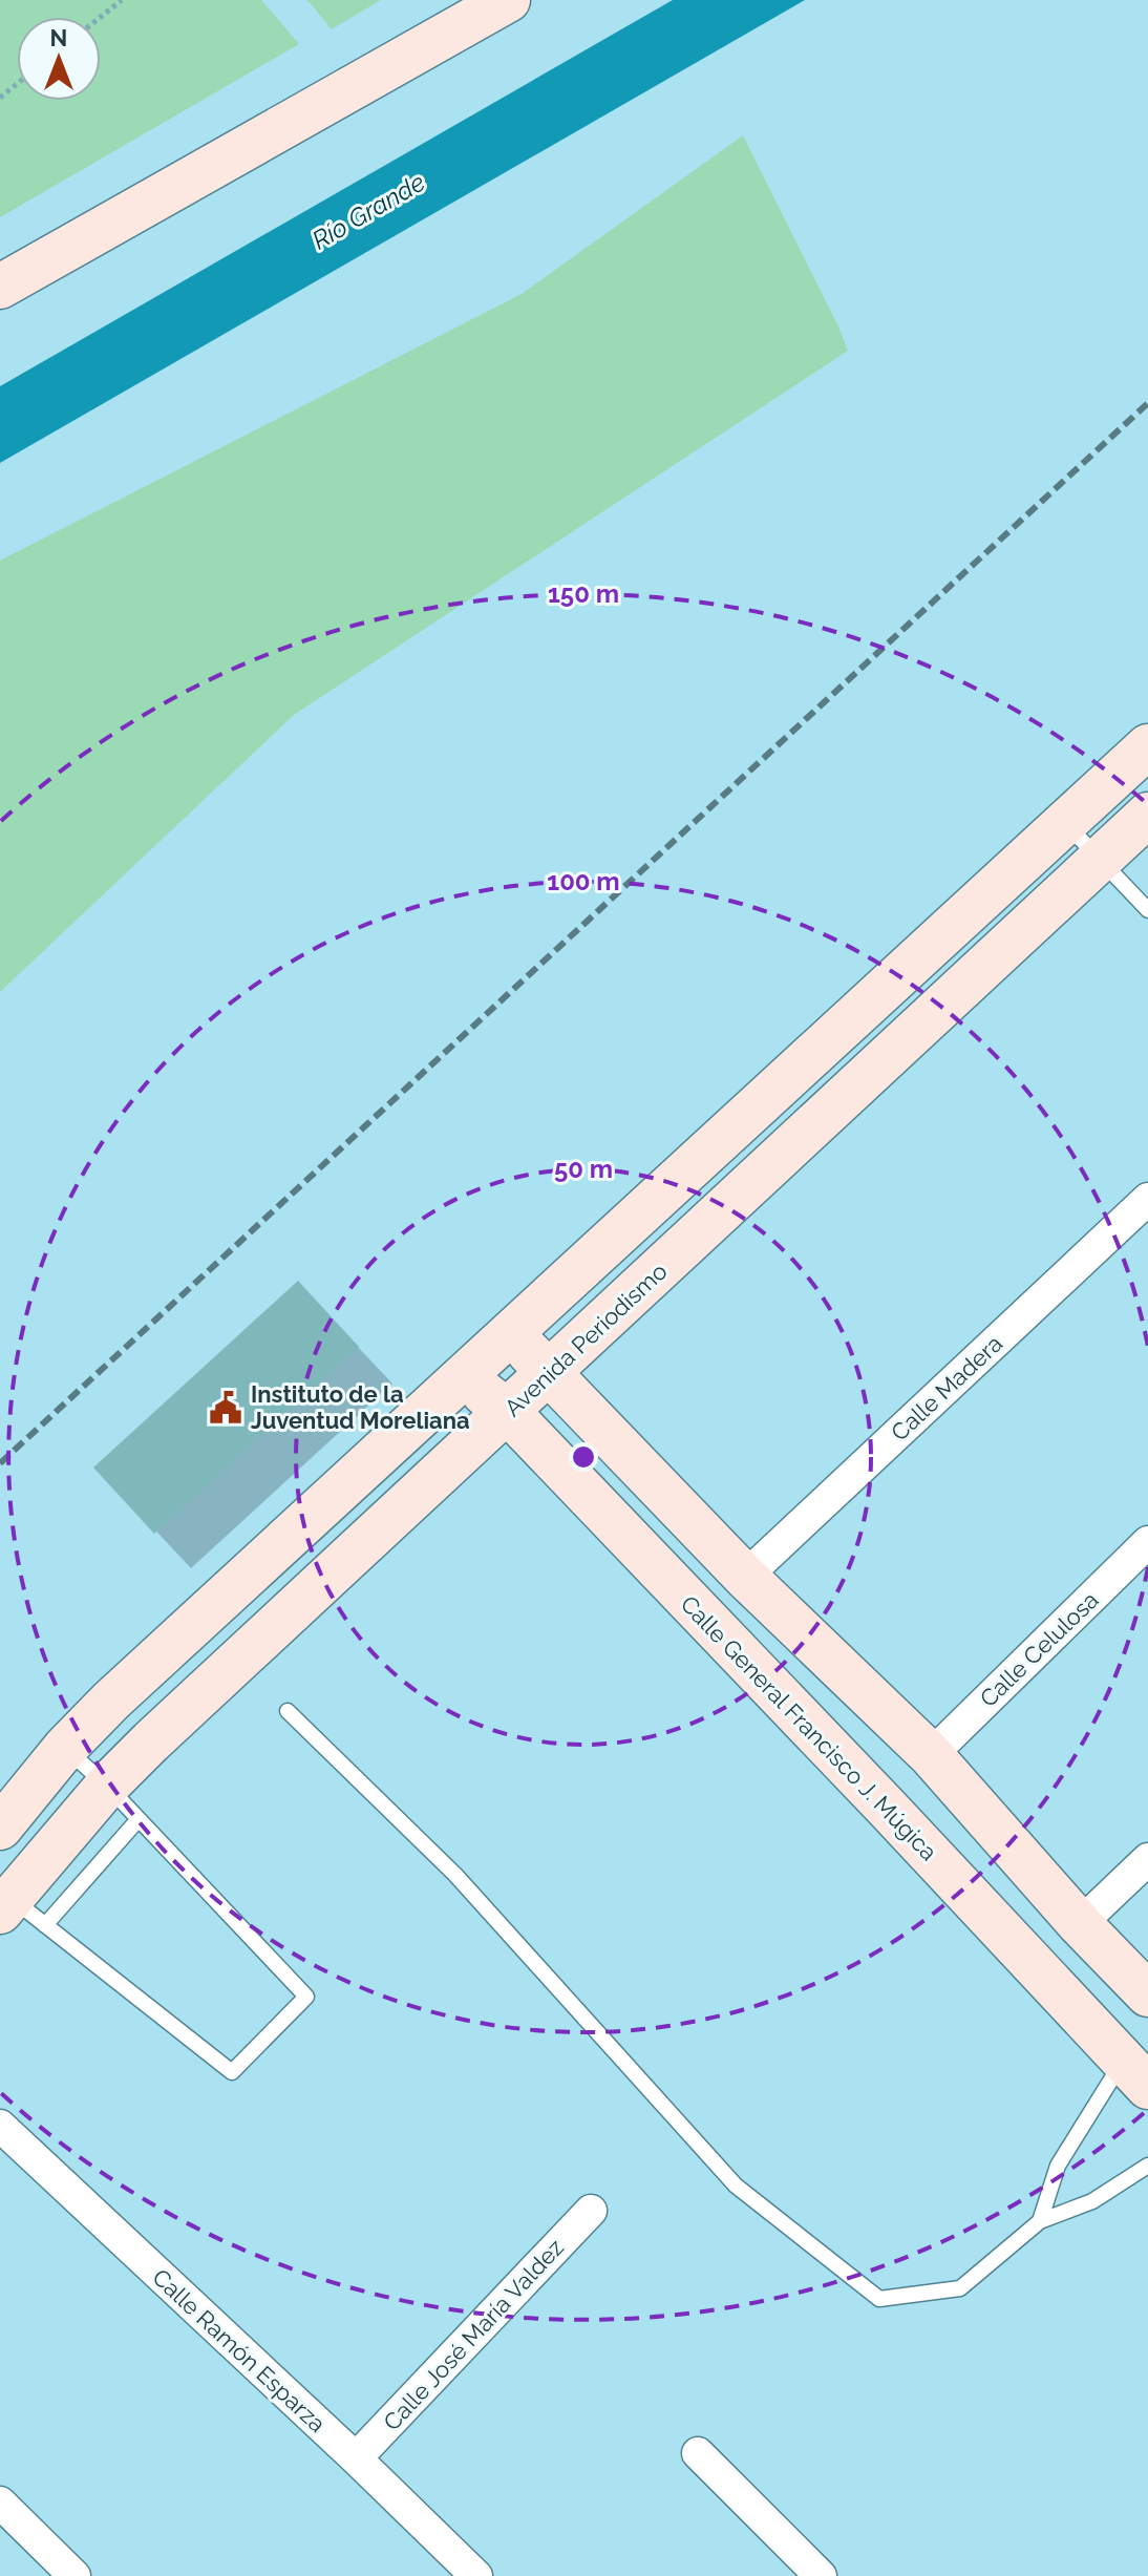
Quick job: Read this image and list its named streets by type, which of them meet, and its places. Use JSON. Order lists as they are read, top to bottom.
{
  "streets": {
    "street": [
      "Avenida Periodismo",
      "Calle Madera",
      "Calle Celulosa",
      "Calle General Francisco J. Múgica",
      "Calle José María Valdez",
      "Calle Ramón Esparza"
    ]
  },
  "crossings": [
    ["Avenida Periodismo", "Calle General Francisco J. Múgica"],
    ["Calle José María Valdez", "Calle Ramón Esparza"]
  ],
  "water": ["Río Grande"],
  "places": {
    "public building": ["Instituto de la Juventud Moreliana"]
  },
  "north": "top",
  "rings": ["150 m", "100 m", "50 m"]
}
